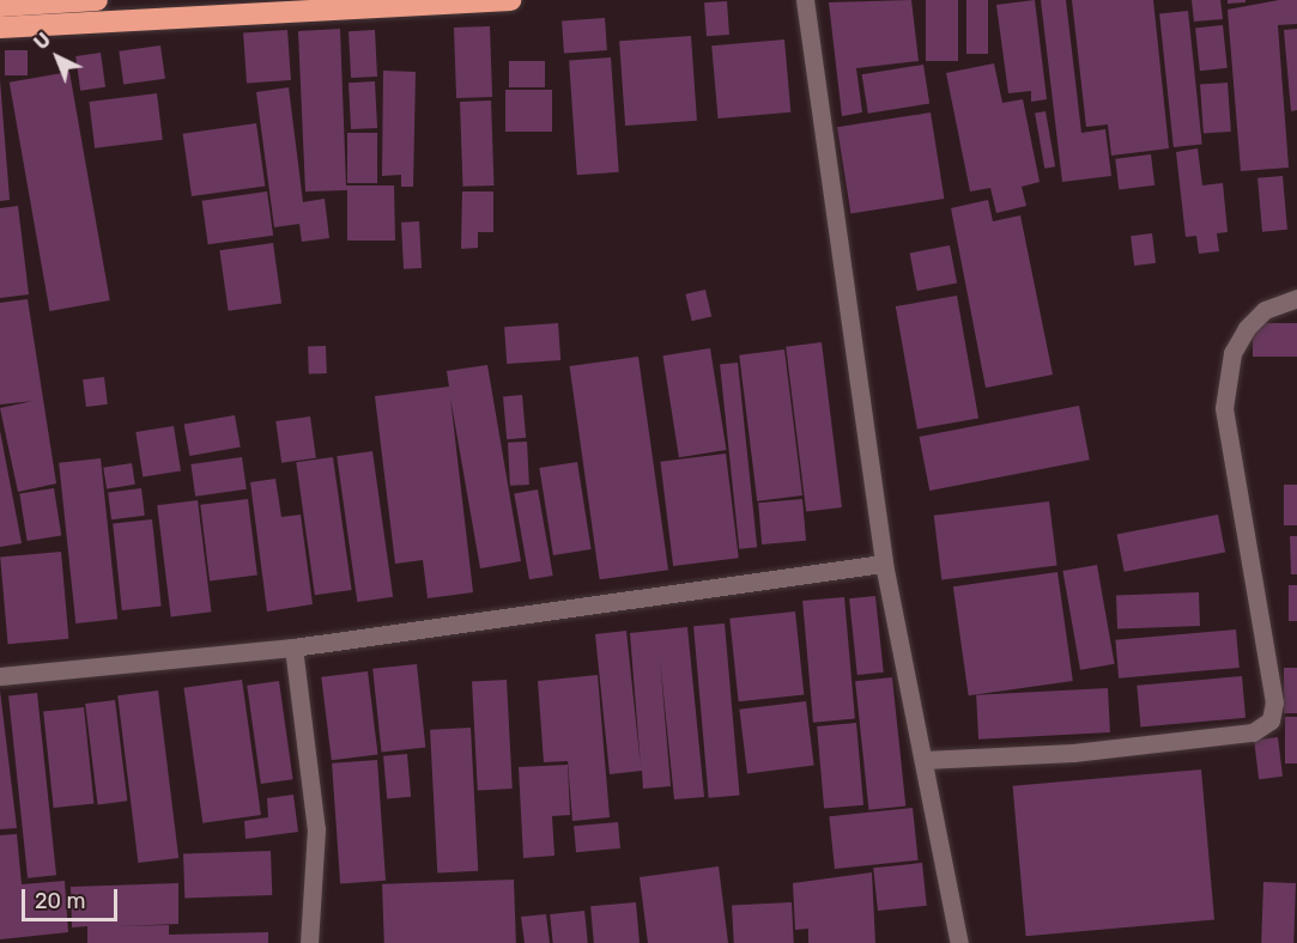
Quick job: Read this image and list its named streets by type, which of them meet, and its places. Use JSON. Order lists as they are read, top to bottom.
{
  "scale_bar": "20 m",
  "north": "top left"
}
